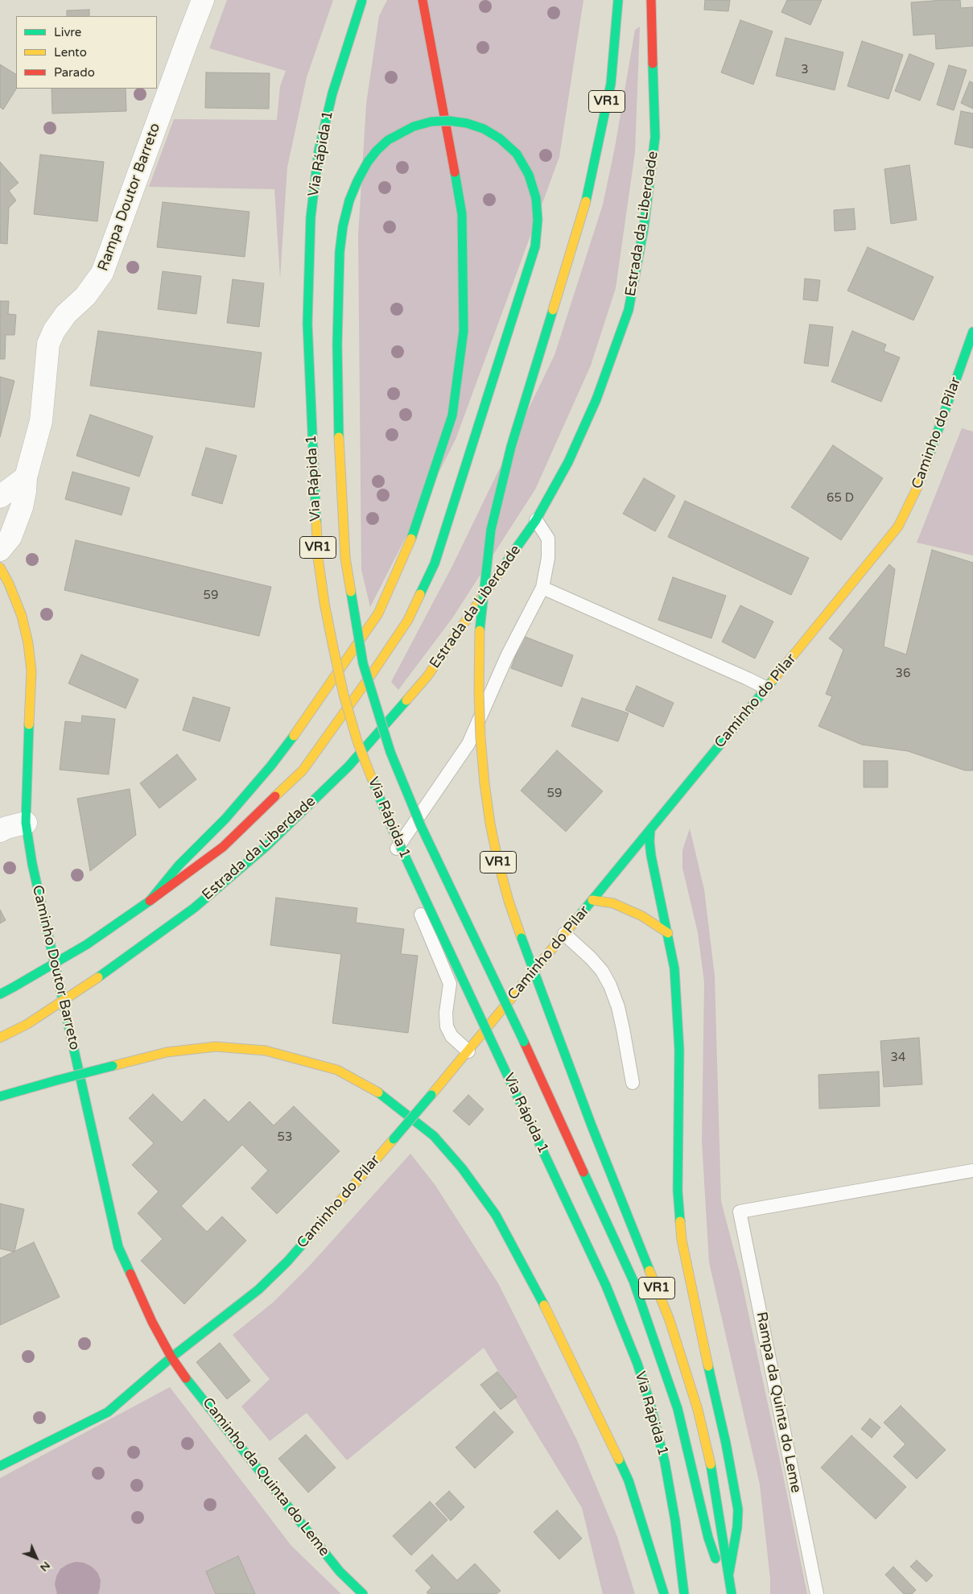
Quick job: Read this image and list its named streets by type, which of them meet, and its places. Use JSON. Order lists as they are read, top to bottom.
{
  "streets": {
    "main road": [
      "VR1",
      "Via Rápida 1",
      "Estrada da Liberdade",
      "Caminho do Pilar",
      "Caminho Doutor Barreto",
      "Caminho da Quinta do Leme"
    ],
    "street": ["Rampa Doutor Barreto"],
    "lane": ["Rampa da Quinta do Leme"]
  },
  "crossings": [
    ["Caminho do Pilar", "Caminho Doutor Barreto"],
    ["Caminho do Pilar", "Caminho da Quinta do Leme"],
    ["Caminho Doutor Barreto", "Caminho da Quinta do Leme"]
  ],
  "house_numbers": [
    "3",
    "65 D",
    "59",
    "36",
    "59",
    "34",
    "53"
  ],
  "legend": ["Livre", "Lento", "Parado"],
  "north": "bottom right"
}
